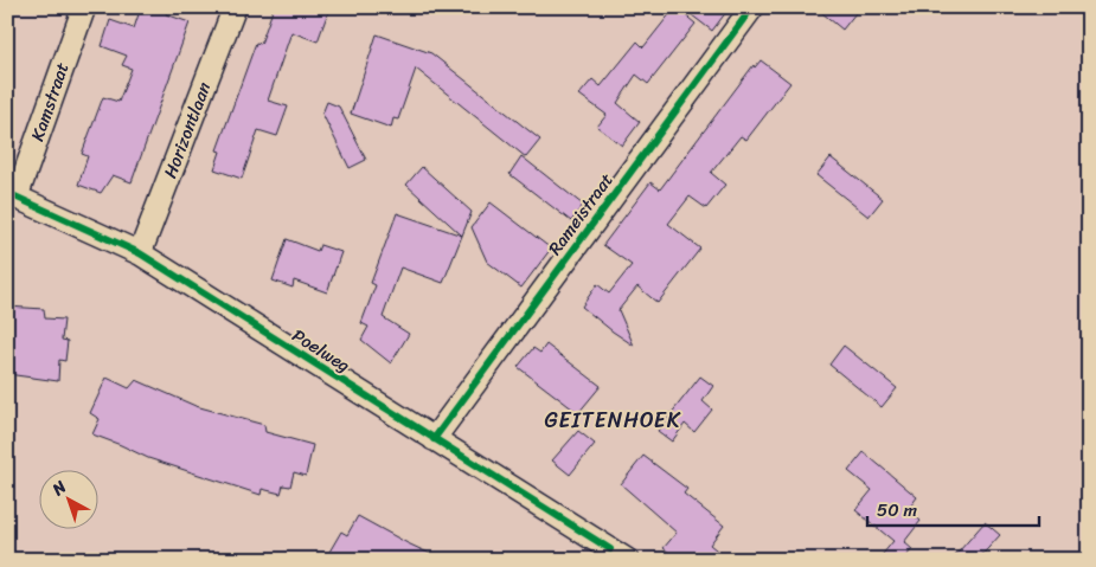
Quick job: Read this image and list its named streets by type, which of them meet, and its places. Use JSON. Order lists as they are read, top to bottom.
{
  "streets": {
    "street": [
      "Kamstraat",
      "Horizontlaan",
      "Rameistraat",
      "Poelweg"
    ]
  },
  "crossings": [
    ["Kamstraat", "Poelweg"],
    ["Horizontlaan", "Poelweg"],
    ["Rameistraat", "Poelweg"]
  ],
  "districts": ["GEITENHOEK"],
  "scale_bar": "50 m",
  "north": "top left"
}
